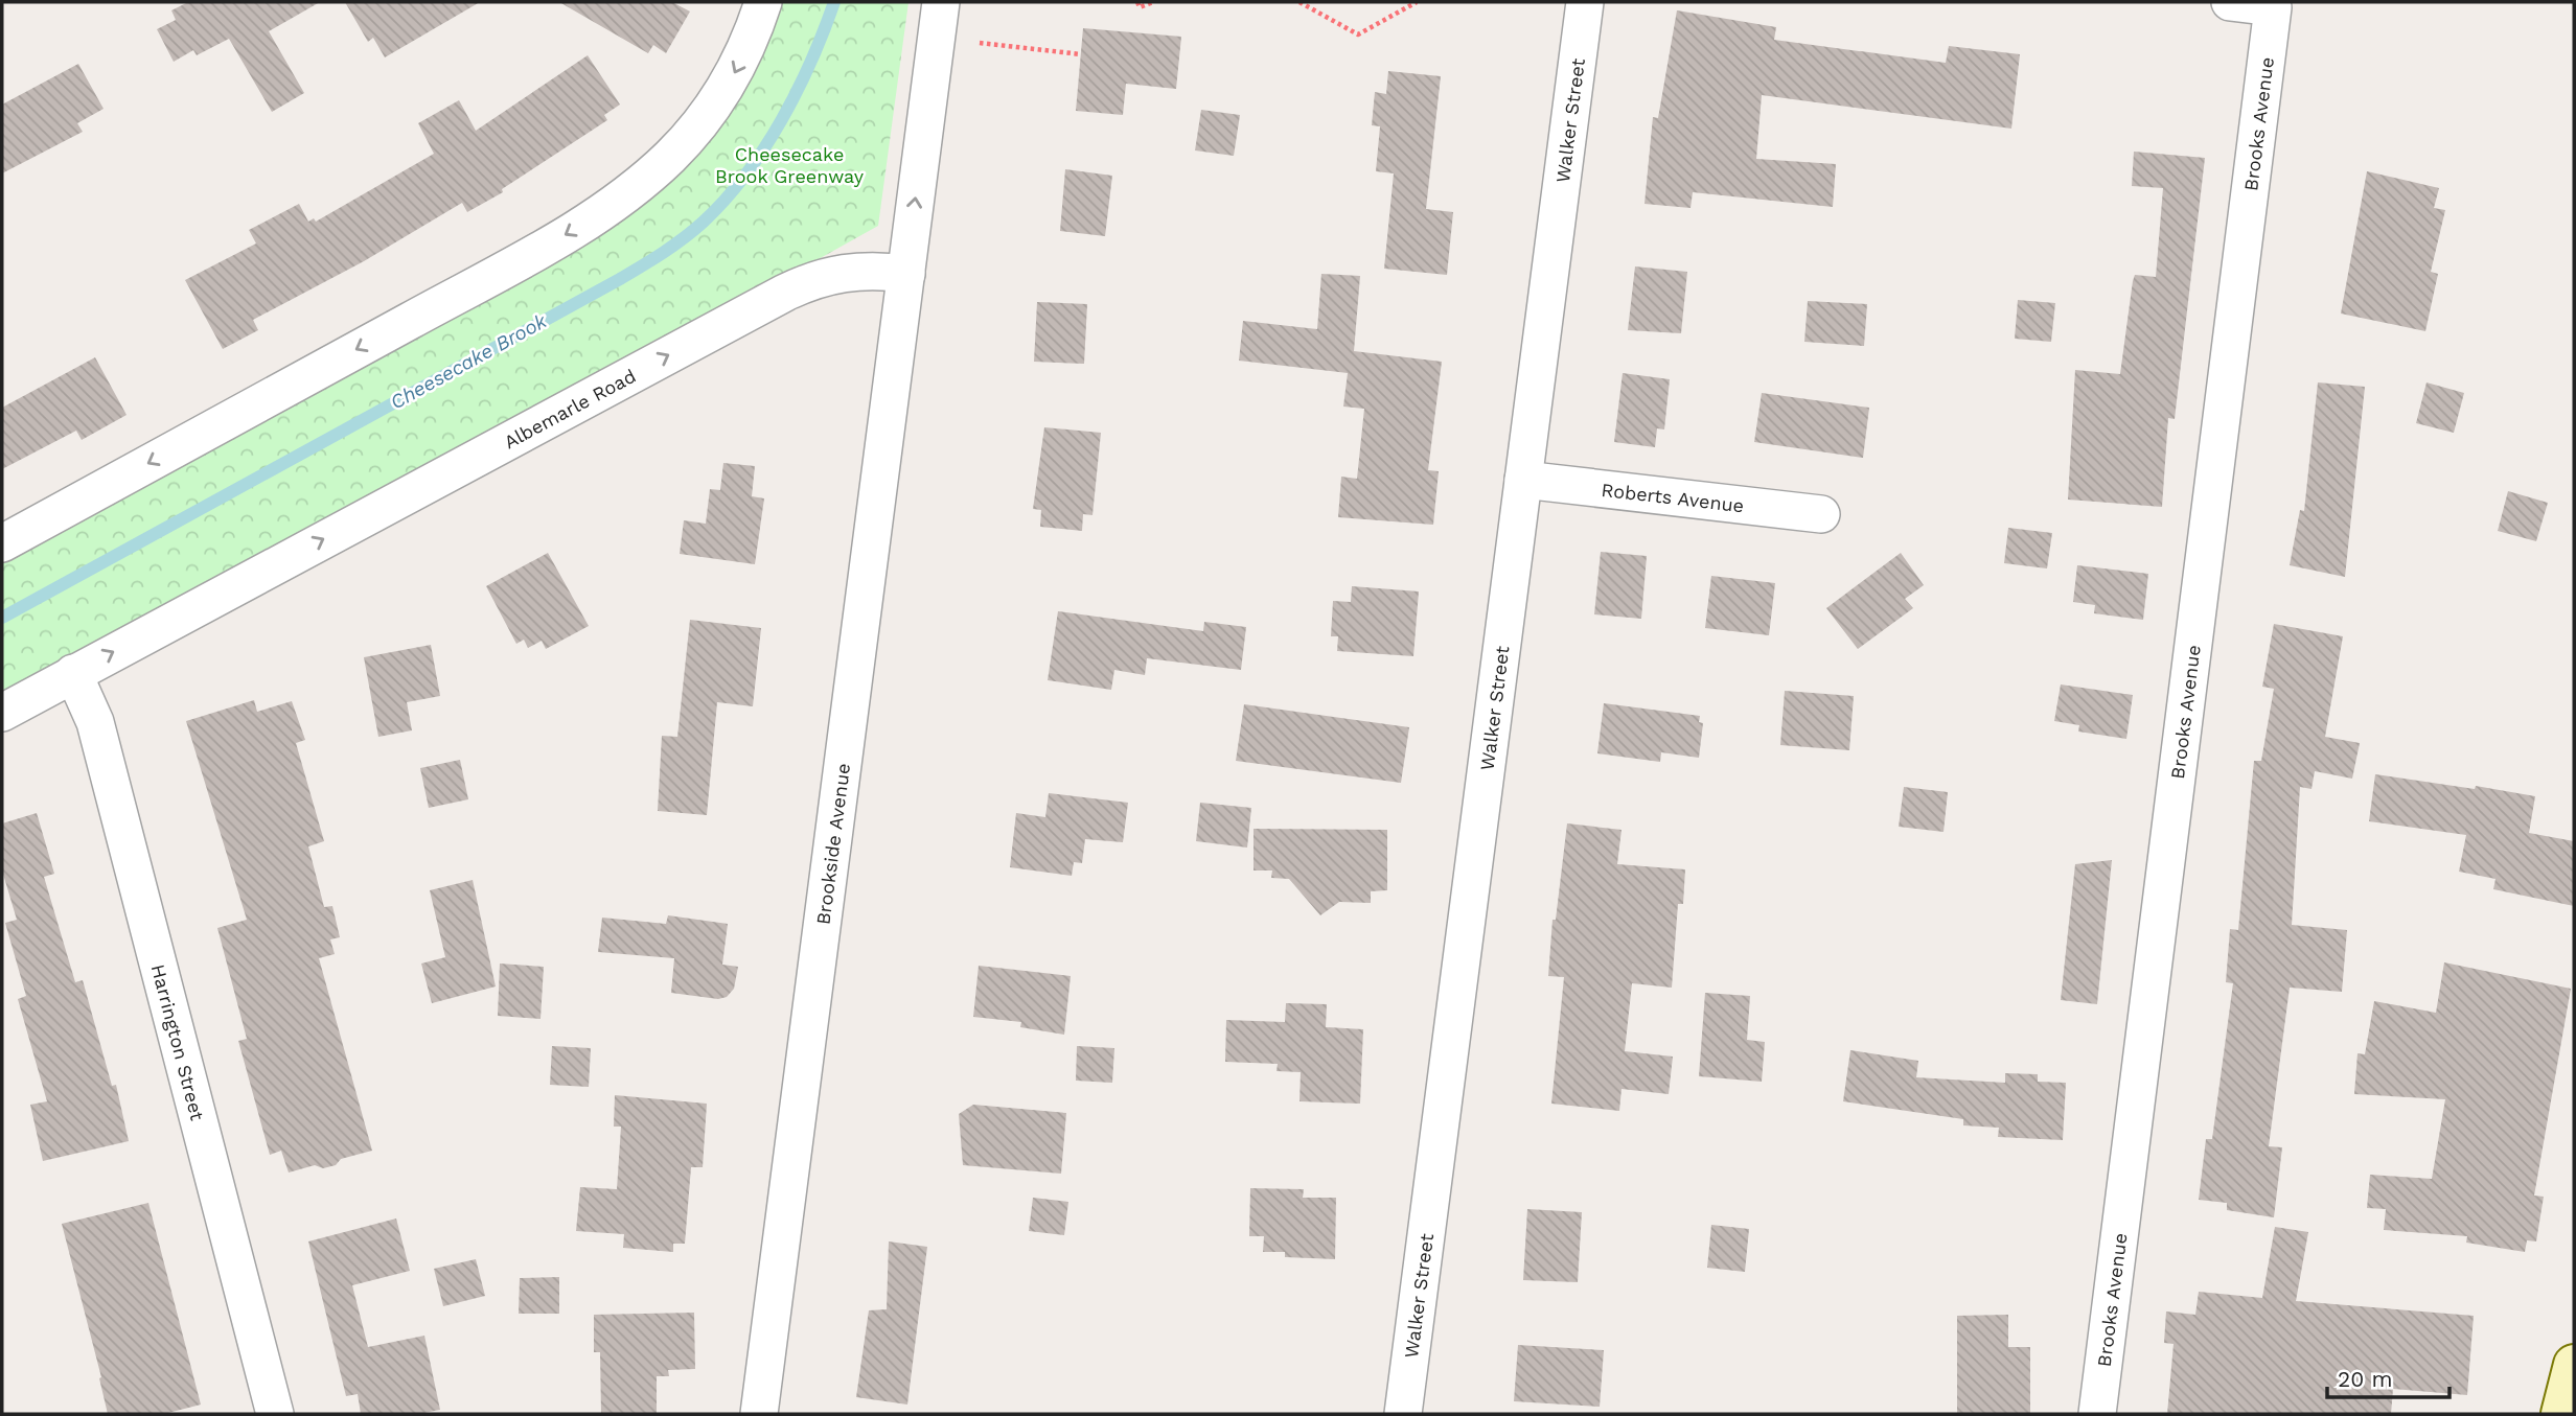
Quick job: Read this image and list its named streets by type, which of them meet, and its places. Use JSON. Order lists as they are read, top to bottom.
{
  "streets": {
    "street": [
      "Walker Street",
      "Brooks Avenue",
      "Albemarle Road",
      "Roberts Avenue",
      "Brookside Avenue",
      "Harrington Street"
    ]
  },
  "crossings": [
    ["Walker Street", "Roberts Avenue"],
    ["Albemarle Road", "Brookside Avenue"],
    ["Albemarle Road", "Harrington Street"]
  ],
  "water": ["Cheesecake Brook"],
  "parks": ["Cheesecake Brook Greenway"],
  "scale_bar": "20 m"
}
